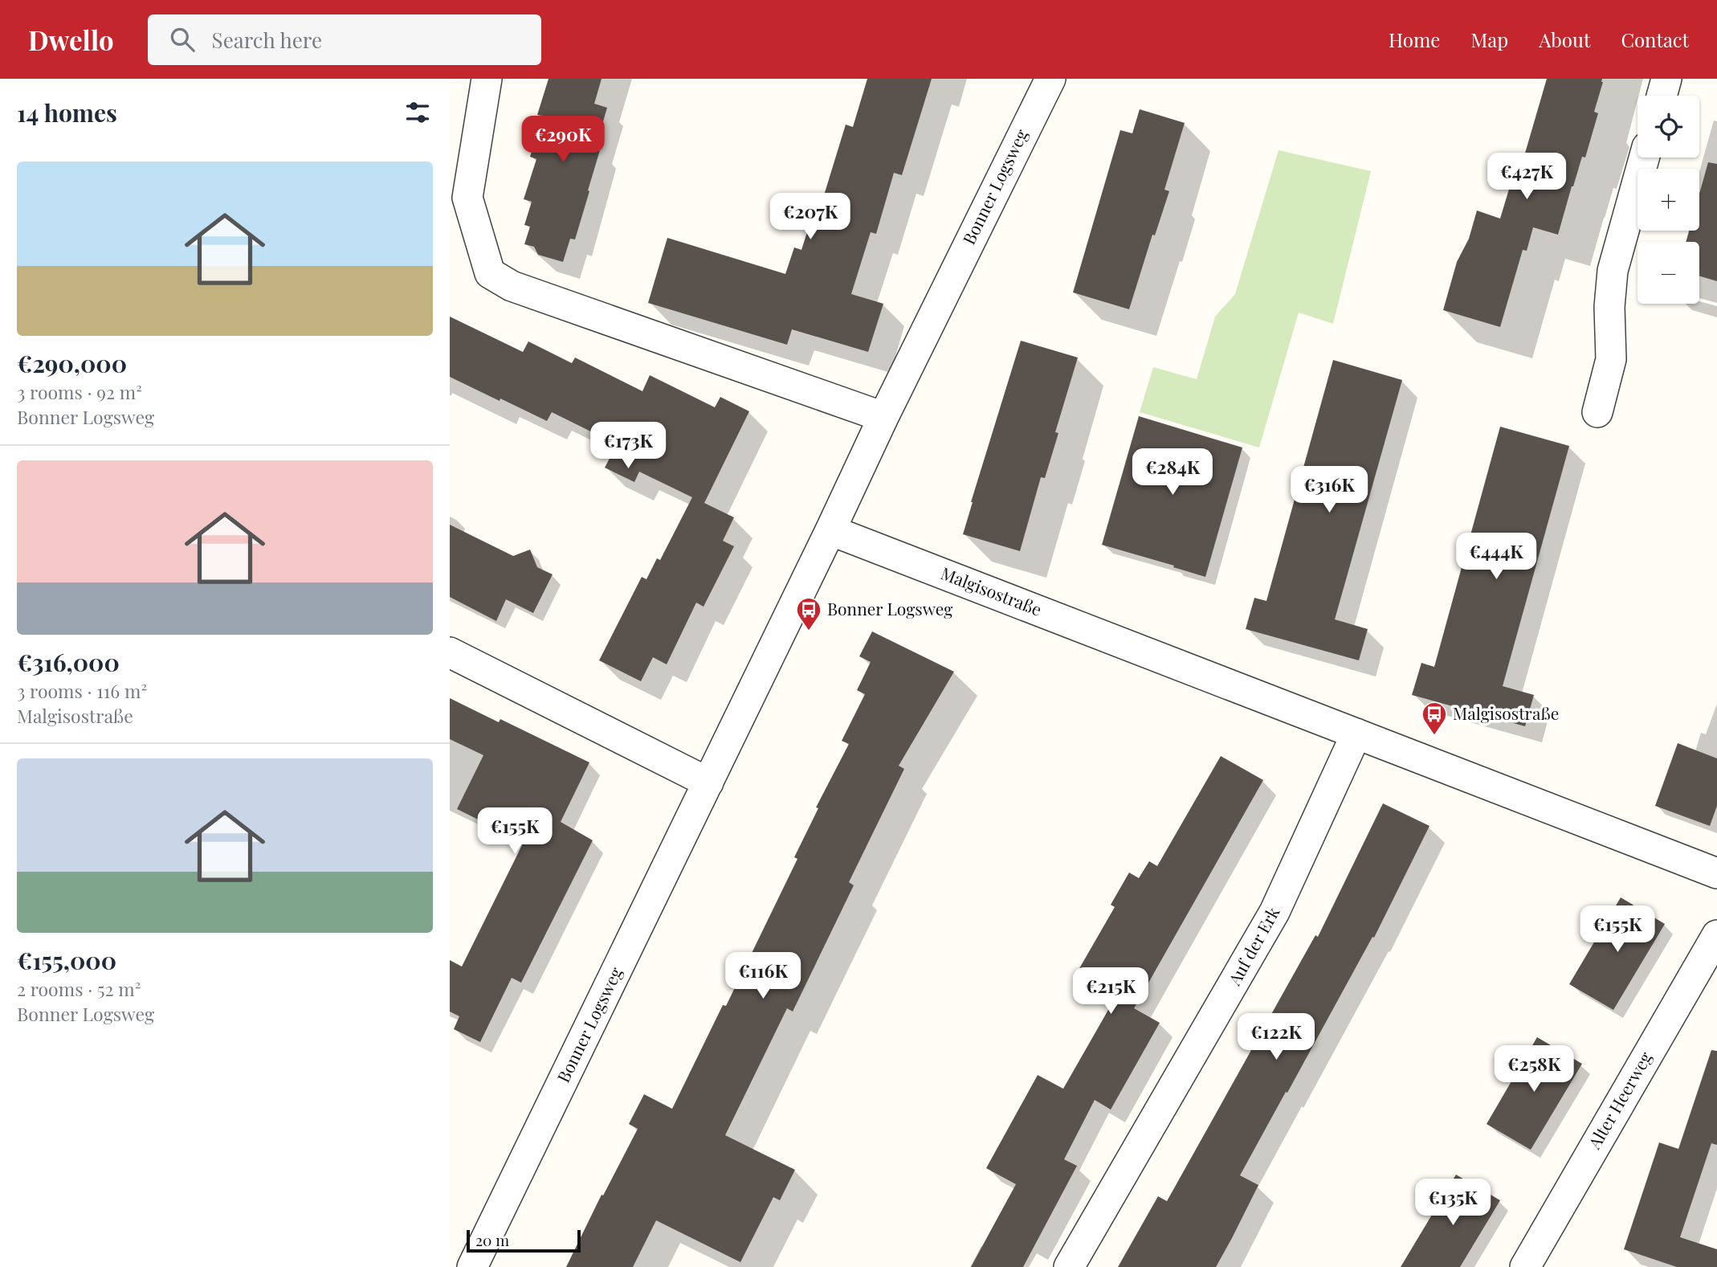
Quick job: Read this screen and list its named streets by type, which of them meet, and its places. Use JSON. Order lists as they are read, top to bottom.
{
  "streets": {
    "street": [
      "Bonner Logsweg",
      "Malgisostraße",
      "Auf der Erk",
      "Alter Heerweg"
    ]
  },
  "crossings": [
    ["Bonner Logsweg", "Malgisostraße"],
    ["Malgisostraße", "Auf der Erk"]
  ],
  "places": {
    "bus stop": ["Bonner Logsweg", "Malgisostraße"]
  },
  "scale_bar": "20 m",
  "page": {
    "header": "Dwello",
    "search": "Search here",
    "nav": [
      "Home",
      "Map",
      "About",
      "Contact"
    ],
    "heading": "14 homes",
    "map_buttons": ["+", "−"],
    "price": [
      "€290K",
      "€427K",
      "€207K",
      "€173K",
      "€284K",
      "€316K",
      "€444K",
      "€155K",
      "€155K",
      "€116K",
      "€215K",
      "€122K",
      "€258K",
      "€135K"
    ],
    "list": [
      {
        "name": "€290,000",
        "note": "3 rooms · 92 m² · Bonner Logsweg"
      },
      {
        "name": "€316,000",
        "note": "3 rooms · 116 m² · Malgisostraße"
      },
      {
        "name": "€155,000",
        "note": "2 rooms · 52 m² · Bonner Logsweg"
      }
    ],
    "scale": "20 m"
  }
}
